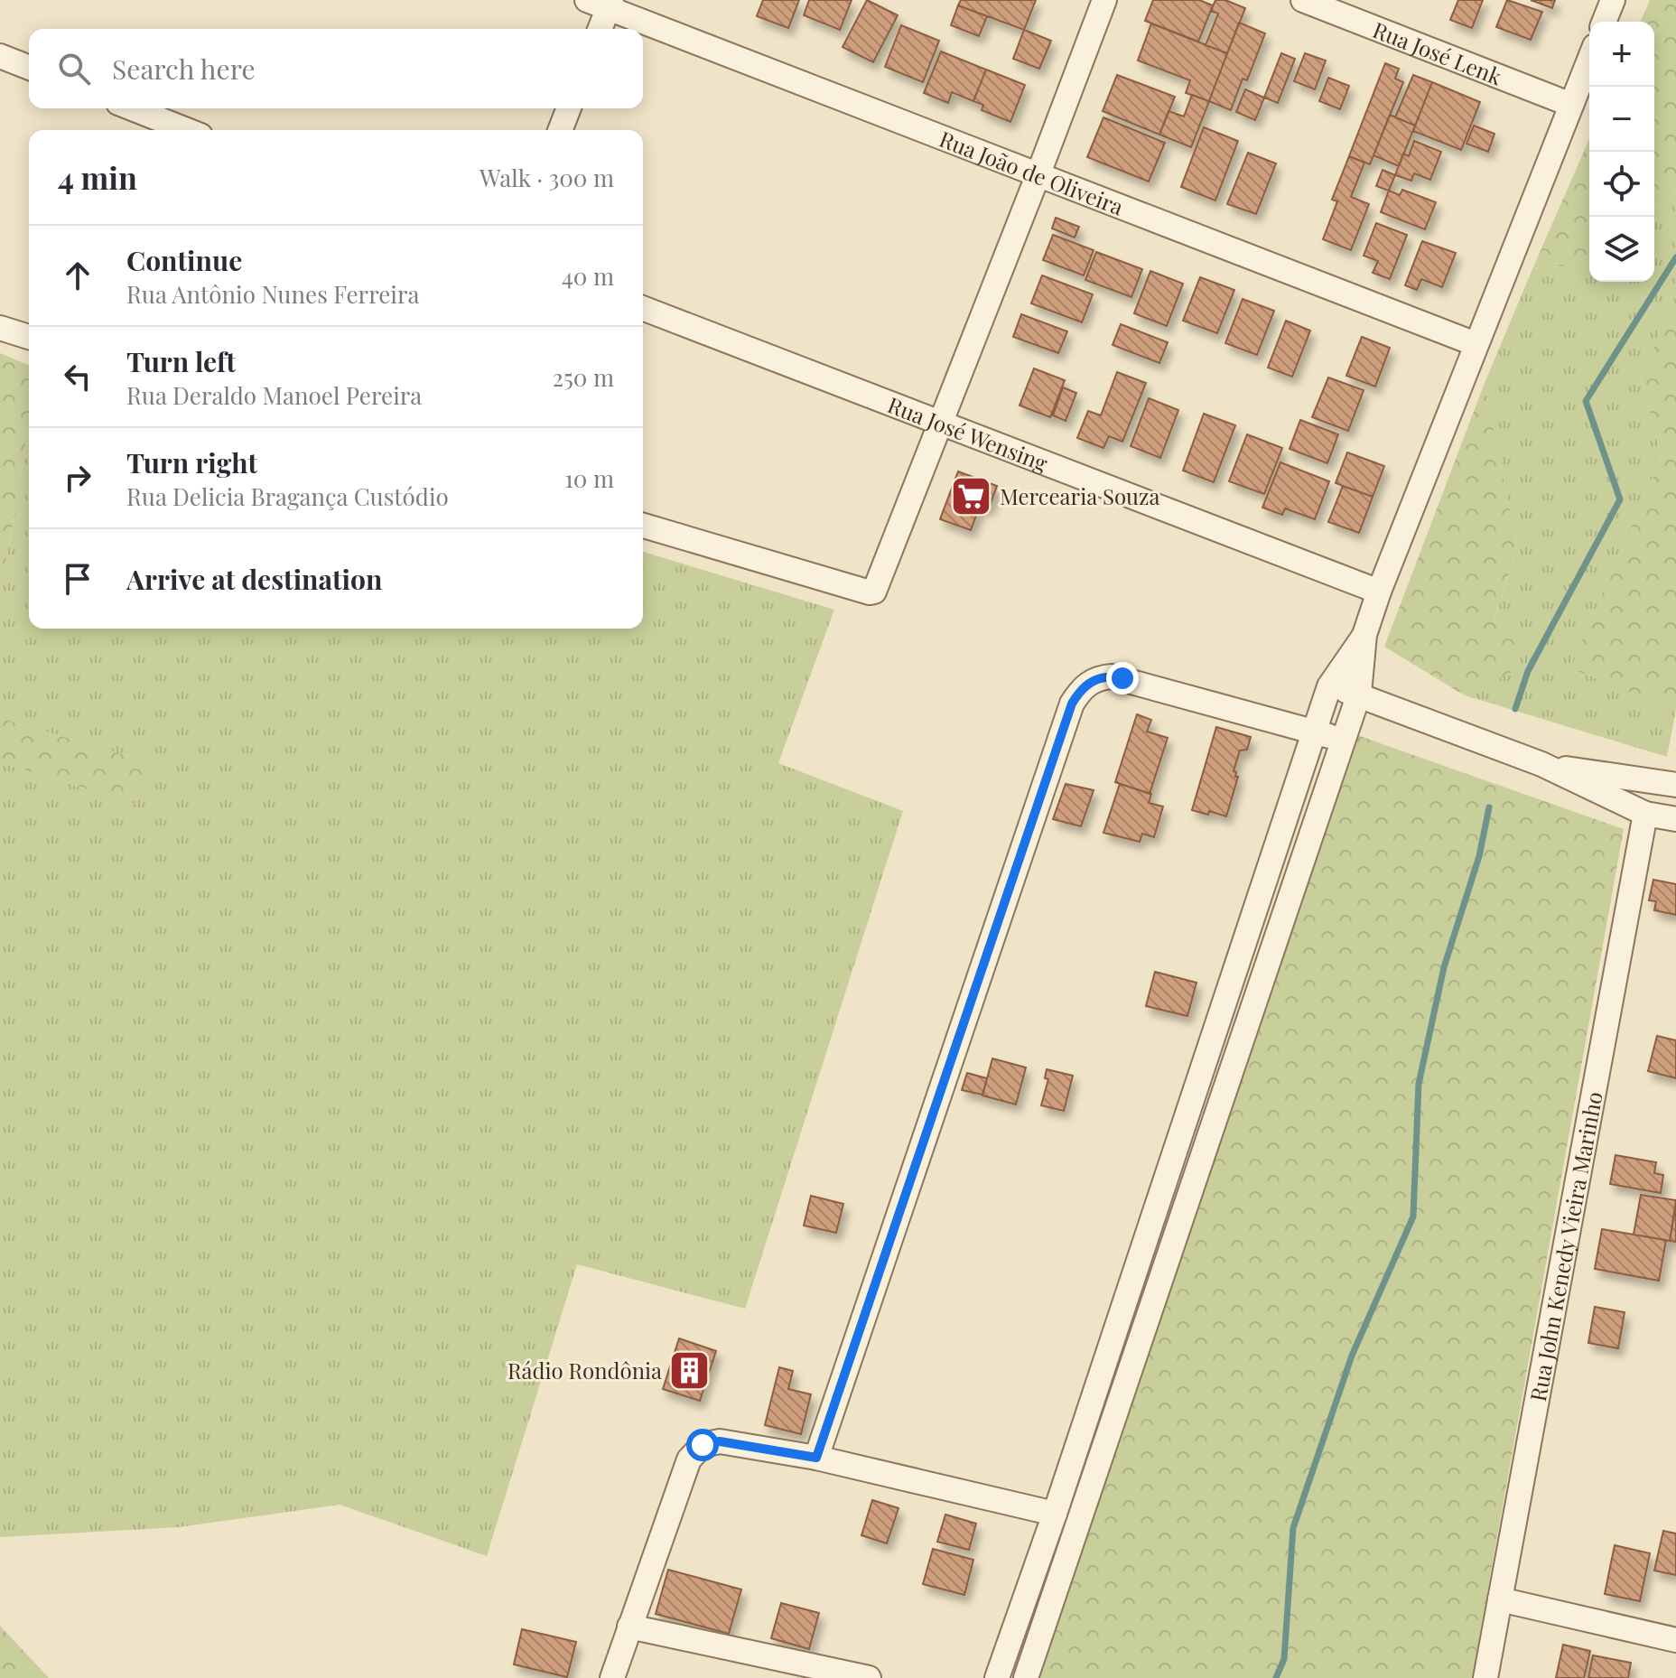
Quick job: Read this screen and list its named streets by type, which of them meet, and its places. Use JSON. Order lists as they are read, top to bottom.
{
  "streets": {
    "street": [
      "Rua José Lenk",
      "Rua João de Oliveira",
      "Rua José Wensing",
      "Rua John Kenedy Vieira Marinho"
    ]
  },
  "places": {
    "supermarket": ["Mercearia Souza"],
    "building": ["Rádio Rondônia"]
  },
  "page": {
    "map_buttons": ["+", "−"],
    "search": "Search here",
    "heading": ["4 min", "Walk · 300 m"],
    "list": [
      ["Continue", "Rua Antônio Nunes Ferreira", "40 m"],
      ["Turn left", "Rua Deraldo Manoel Pereira", "250 m"],
      ["Turn right", "Rua Delicia Bragança Custódio", "10 m"],
      "Arrive at destination"
    ]
  }
}
